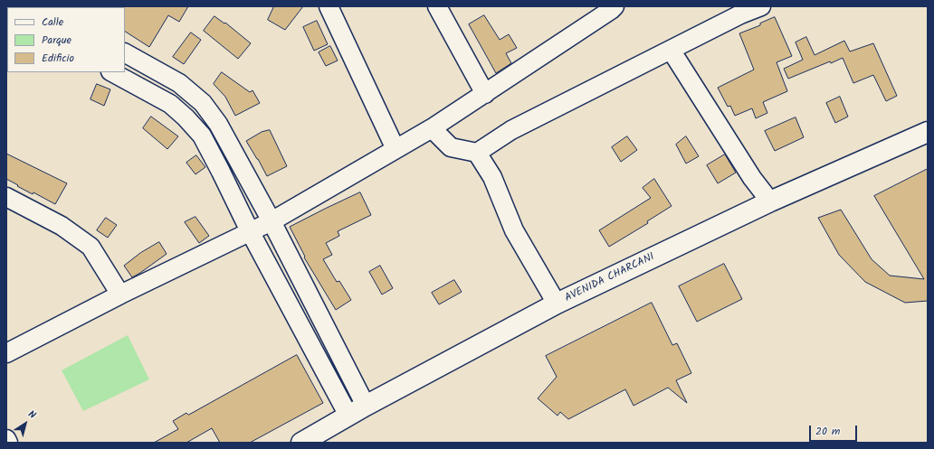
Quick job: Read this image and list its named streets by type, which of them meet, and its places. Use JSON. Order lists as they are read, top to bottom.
{
  "streets": {
    "main road": ["AVENIDA CHARCANI"]
  },
  "legend": ["Calle", "Parque", "Edificio"],
  "scale_bar": "20 m",
  "north": "top right"
}
